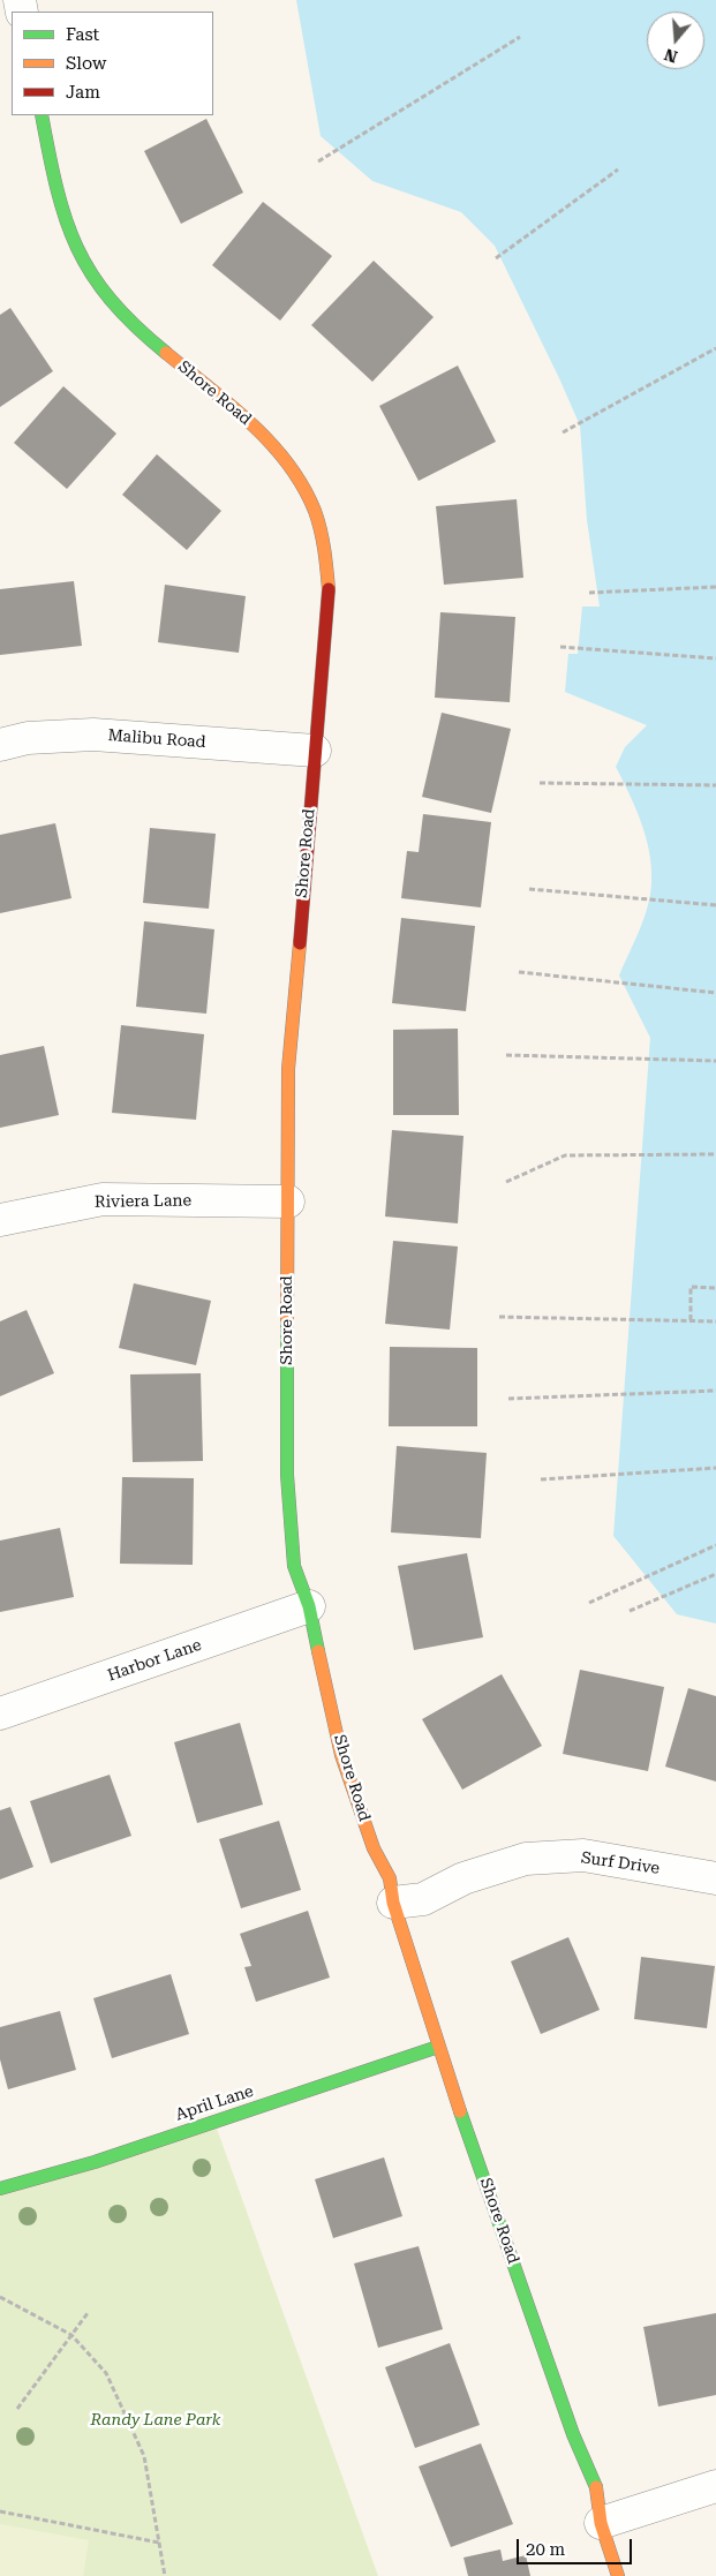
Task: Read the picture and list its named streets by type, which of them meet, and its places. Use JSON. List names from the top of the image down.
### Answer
{
  "streets": {
    "street": [
      "Shore Road",
      "Malibu Road",
      "Riviera Lane",
      "Harbor Lane",
      "Surf Drive",
      "April Lane"
    ]
  },
  "crossings": [
    ["Shore Road", "Malibu Road"],
    ["Shore Road", "Riviera Lane"],
    ["Shore Road", "Harbor Lane"],
    ["Shore Road", "Surf Drive"],
    ["Shore Road", "April Lane"]
  ],
  "parks": ["Randy Lane Park"],
  "legend": ["Fast", "Slow", "Jam"],
  "scale_bar": "20 m",
  "north": "bottom"
}
